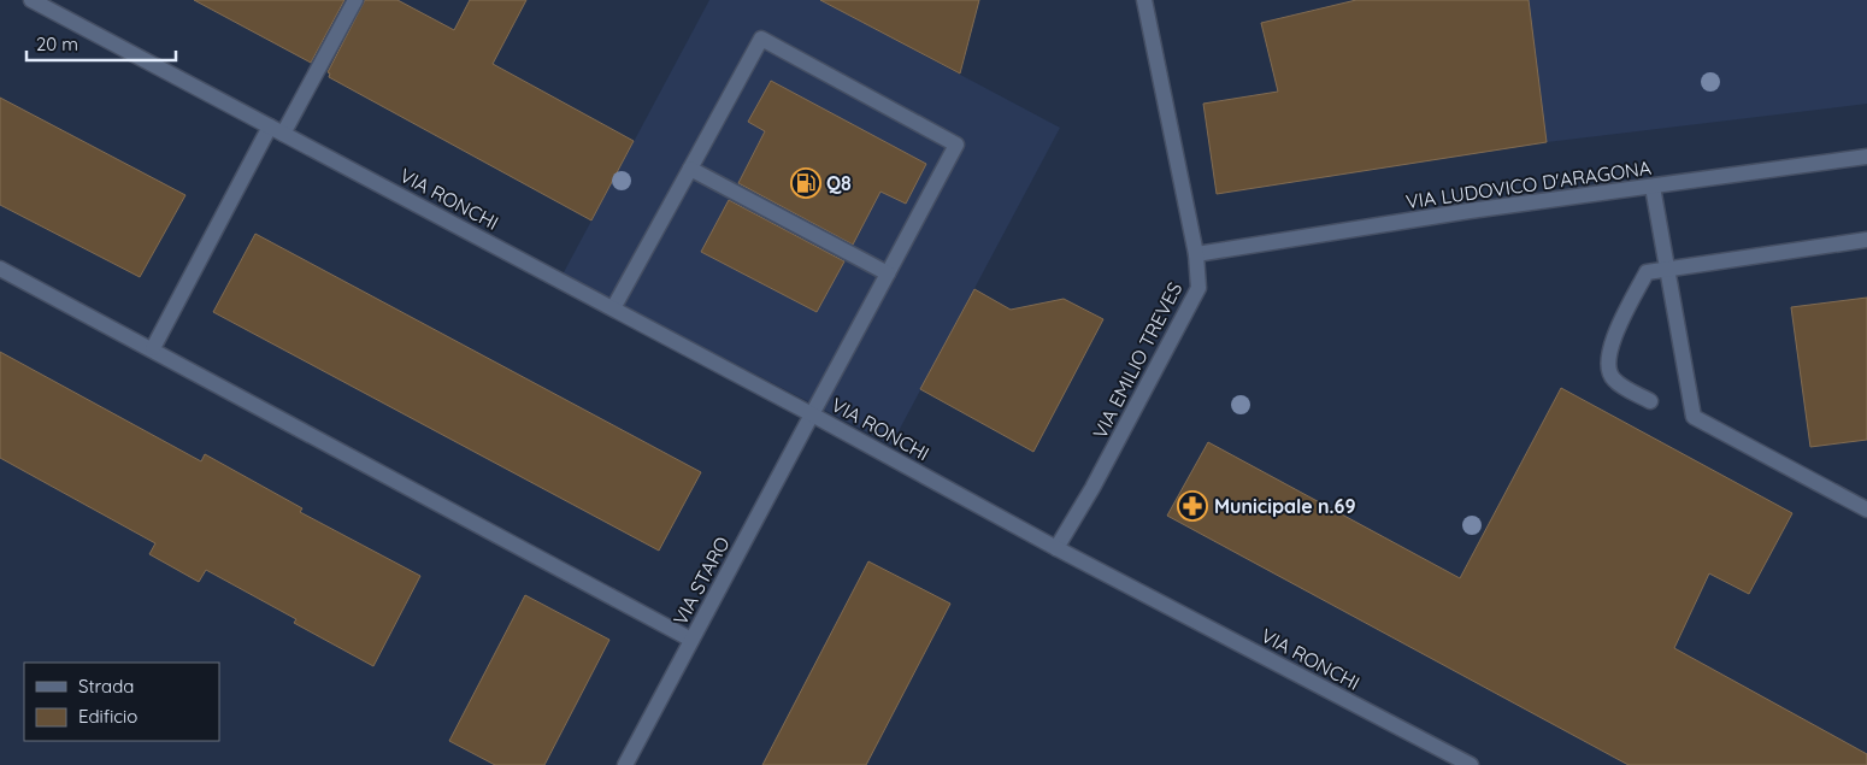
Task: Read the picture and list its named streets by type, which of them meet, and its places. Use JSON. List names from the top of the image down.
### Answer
{
  "streets": {
    "street": [
      "VIA LUDOVICO D'ARAGONA",
      "VIA RONCHI",
      "VIA EMILIO TREVES",
      "VIA STARO"
    ]
  },
  "crossings": [
    ["VIA LUDOVICO D'ARAGONA", "VIA EMILIO TREVES"],
    ["VIA RONCHI", "VIA EMILIO TREVES"],
    ["VIA RONCHI", "VIA STARO"]
  ],
  "places": {
    "fuel station": ["Q8"],
    "pharmacy": ["Municipale n.69"]
  },
  "legend": ["Strada", "Edificio"],
  "scale_bar": "20 m"
}
